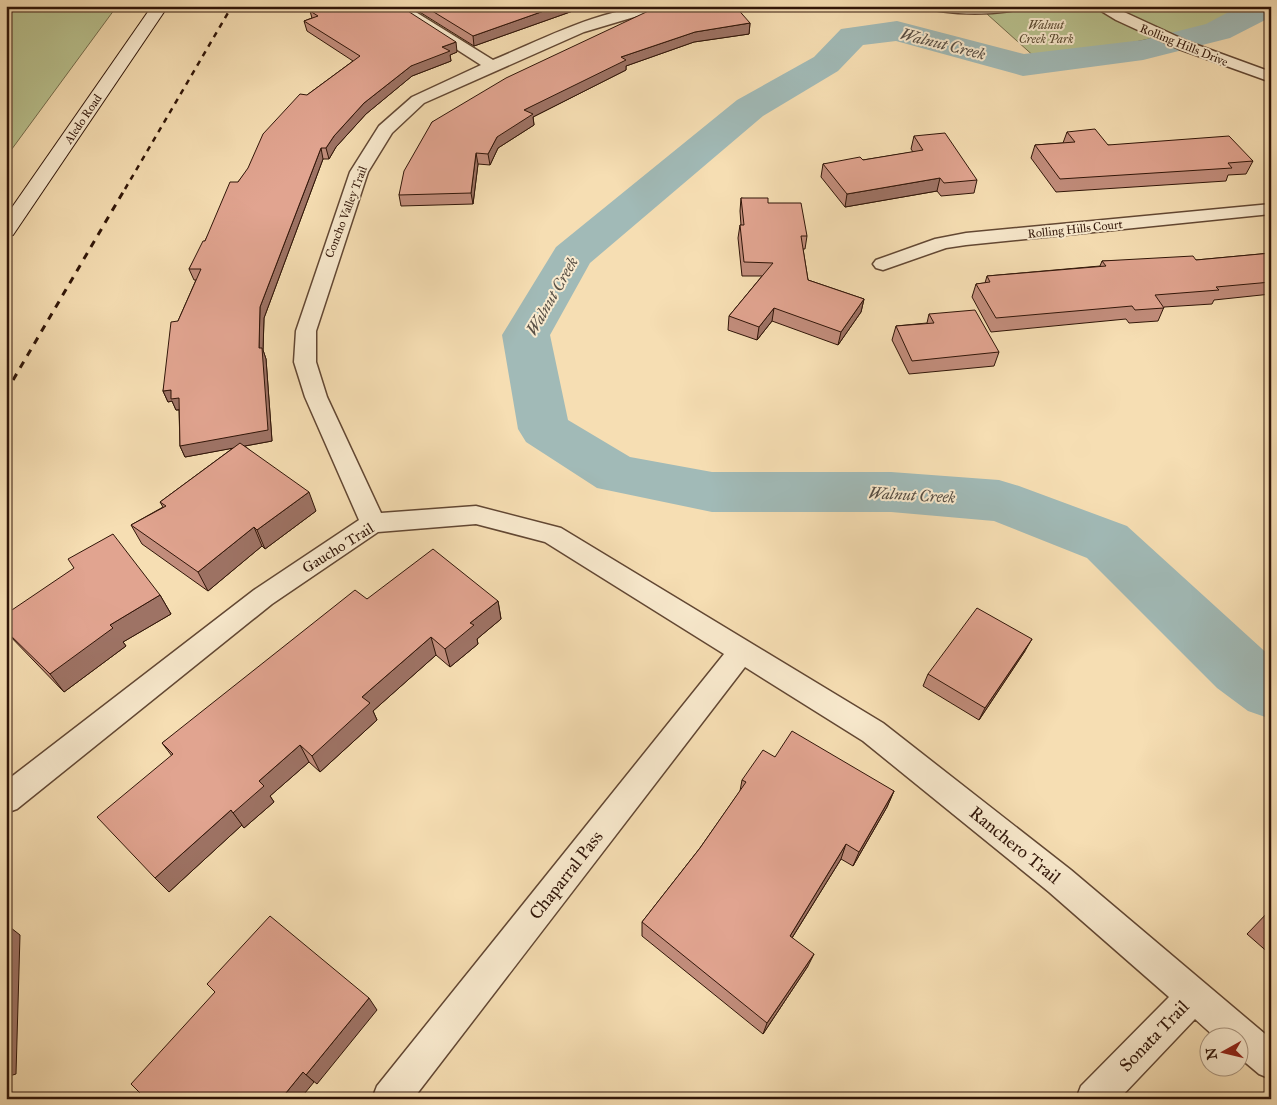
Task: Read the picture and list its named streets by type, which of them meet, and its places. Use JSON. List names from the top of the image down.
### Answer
{
  "streets": {
    "street": [
      "Rolling Hills Drive",
      "Aledo Road",
      "Concho Valley Trail",
      "Rolling Hills Court",
      "Gaucho Trail",
      "Ranchero Trail",
      "Chaparral Pass",
      "Sonata Trail"
    ]
  },
  "crossings": [
    ["Concho Valley Trail", "Gaucho Trail"],
    ["Gaucho Trail", "Ranchero Trail"],
    ["Gaucho Trail", "Chaparral Pass"],
    ["Ranchero Trail", "Chaparral Pass"],
    ["Ranchero Trail", "Sonata Trail"]
  ],
  "water": ["Walnut Creek"],
  "parks": ["Walnut Creek Park"],
  "north": "left"
}
